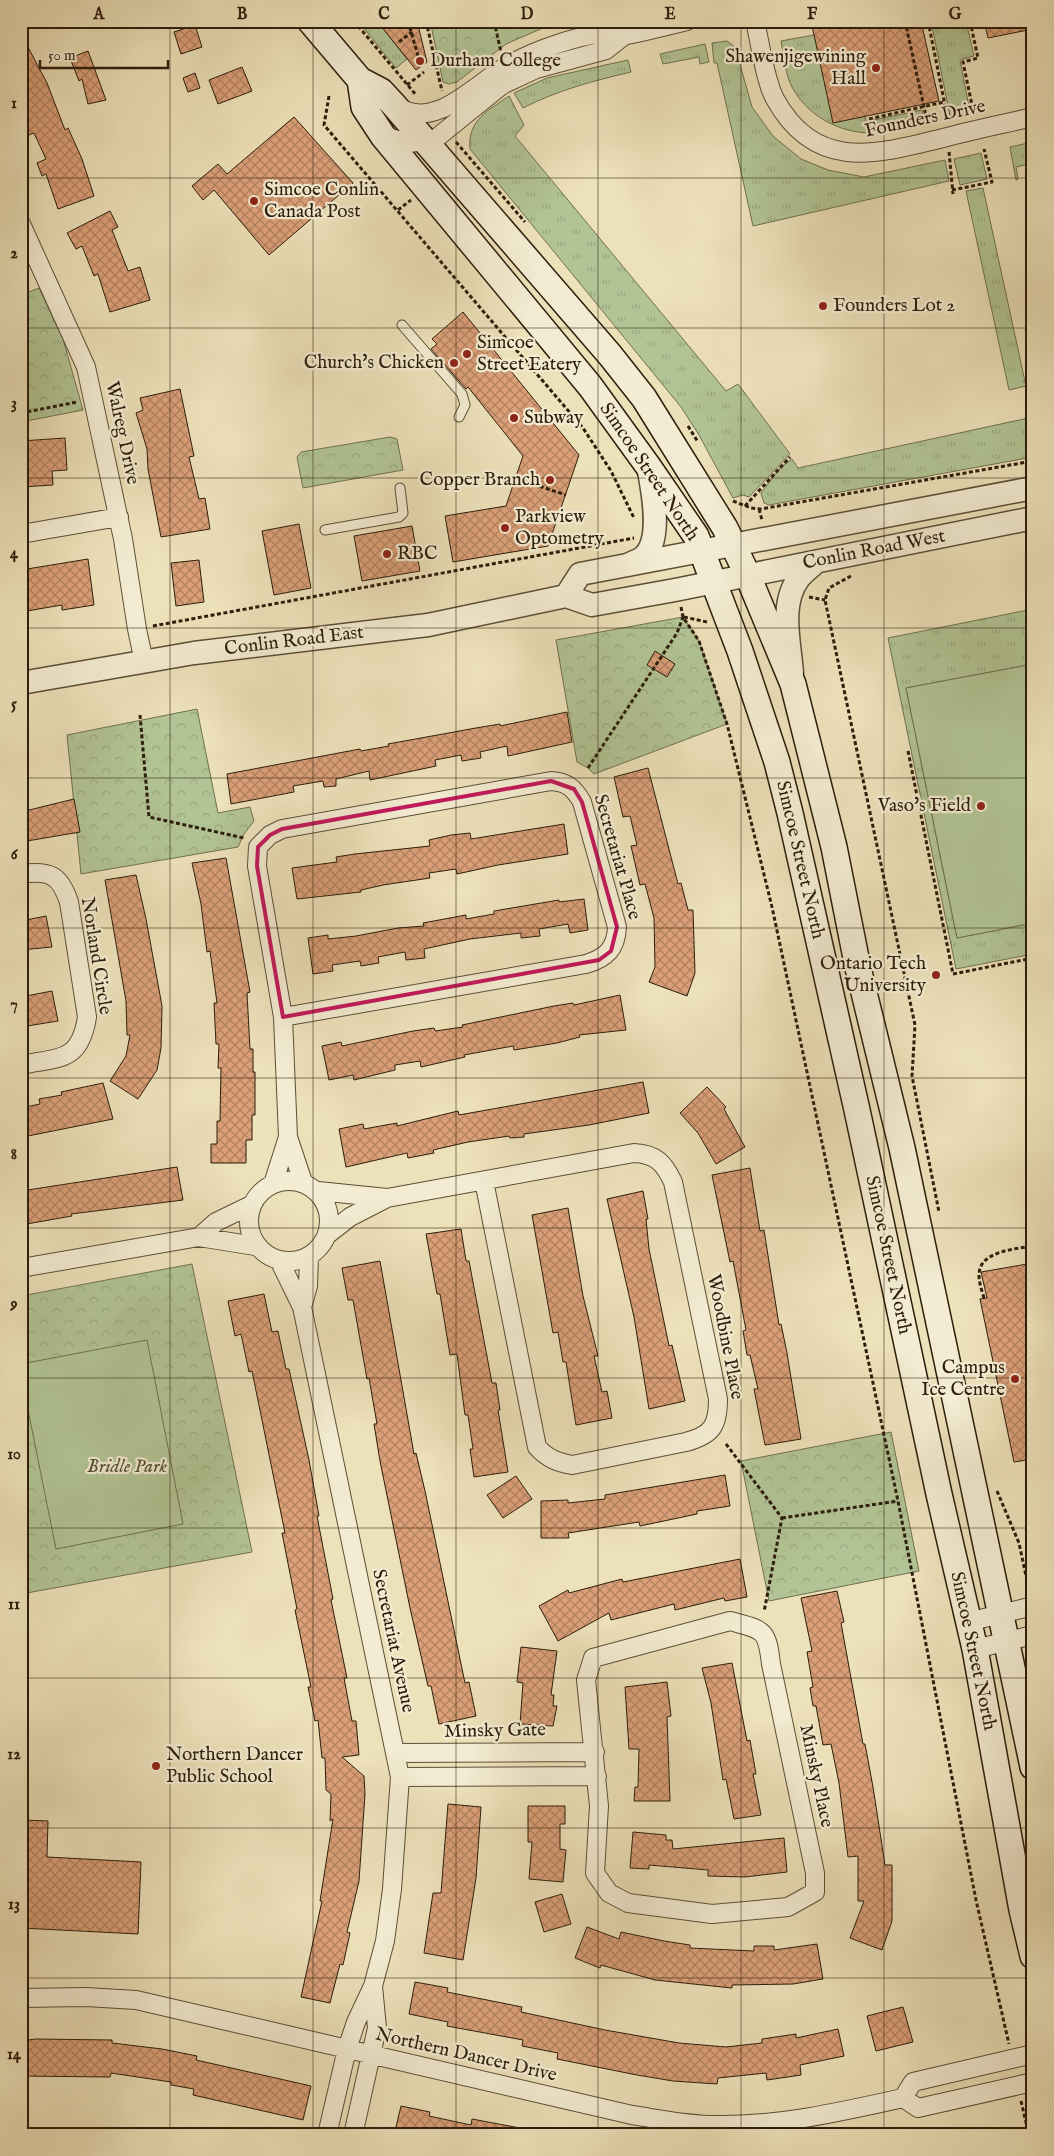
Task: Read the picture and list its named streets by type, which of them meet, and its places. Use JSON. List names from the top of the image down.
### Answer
{
  "streets": {
    "main road": ["Simcoe Street North"],
    "street": [
      "Founders Drive",
      "Walreg Drive",
      "Conlin Road West",
      "Conlin Road East",
      "Secretariat Place",
      "Norland Circle",
      "Woodbine Place",
      "Secretariat Avenue",
      "Minsky Gate",
      "Minsky Place",
      "Northern Dancer Drive"
    ]
  },
  "crossings": [
    ["Walreg Drive", "Conlin Road East"],
    ["Simcoe Street North", "Conlin Road West"],
    ["Secretariat Place", "Woodbine Place"],
    ["Secretariat Place", "Secretariat Avenue"],
    ["Woodbine Place", "Secretariat Avenue"],
    ["Secretariat Avenue", "Minsky Gate"],
    ["Secretariat Avenue", "Northern Dancer Drive"],
    ["Minsky Gate", "Minsky Place"]
  ],
  "parks": ["Bridle Park"],
  "places": [
    "Durham College",
    "Shawenjigewining Hall",
    "Simcoe Conlin Canada Post",
    "Founders Lot 2",
    "Simcoe Street Eatery",
    "Church's Chicken",
    "Subway",
    "Copper Branch",
    "Parkview Optometry",
    "RBC",
    "Vaso's Field",
    "Ontario Tech University",
    "Campus Ice Centre",
    "Northern Dancer Public School"
  ],
  "scale_bar": "50 m",
  "grid": {
    "columns": [
      "A",
      "B",
      "C",
      "D",
      "E",
      "F",
      "G"
    ],
    "rows": [
      "1",
      "2",
      "3",
      "4",
      "5",
      "6",
      "7",
      "8",
      "9",
      "10",
      "11",
      "12",
      "13",
      "14"
    ]
  }
}
